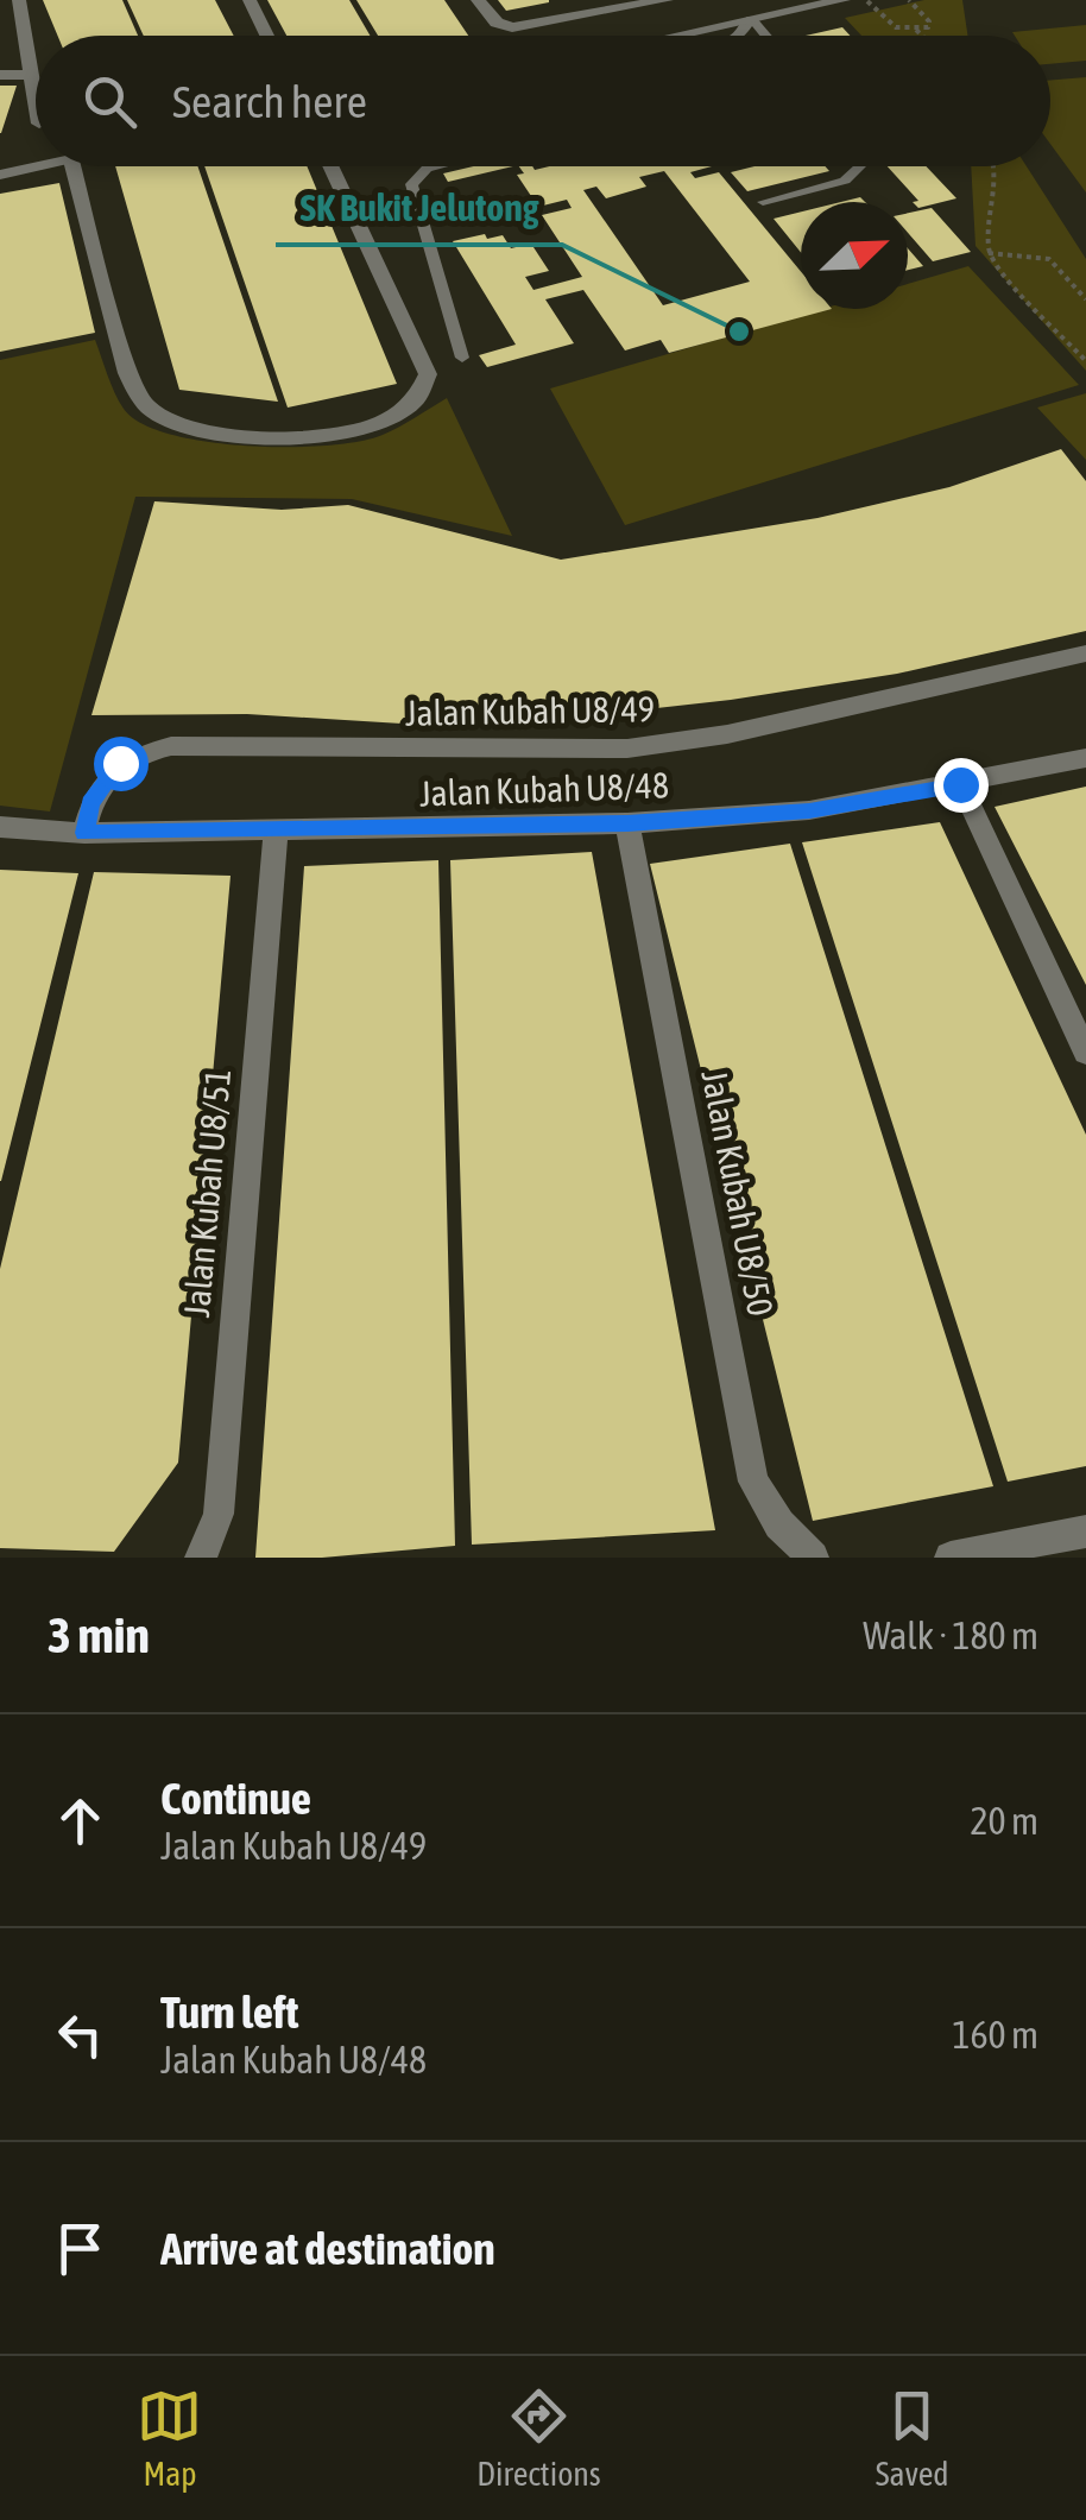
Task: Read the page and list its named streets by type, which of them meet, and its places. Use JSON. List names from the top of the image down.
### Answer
{
  "streets": {
    "street": [
      "Jalan Kubah U8/49",
      "Jalan Kubah U8/48",
      "Jalan Kubah U8/51",
      "Jalan Kubah U8/50"
    ]
  },
  "crossings": [
    ["Jalan Kubah U8/49", "Jalan Kubah U8/48"],
    ["Jalan Kubah U8/48", "Jalan Kubah U8/51"],
    ["Jalan Kubah U8/48", "Jalan Kubah U8/50"]
  ],
  "places": ["SK Bukit Jelutong"],
  "north": "top right",
  "page": {
    "search": "Search here",
    "heading": ["3 min", "Walk · 180 m"],
    "list": [
      ["Continue", "Jalan Kubah U8/49", "20 m"],
      ["Turn left", "Jalan Kubah U8/48", "160 m"],
      "Arrive at destination"
    ],
    "nav": ["Map", "Directions", "Saved"]
  }
}
